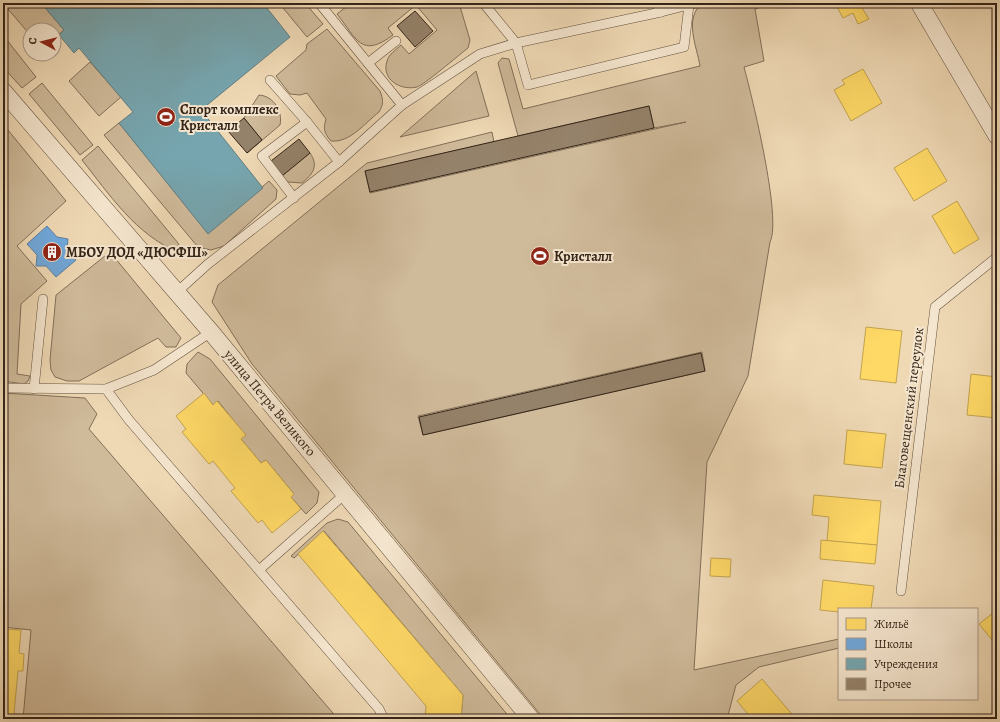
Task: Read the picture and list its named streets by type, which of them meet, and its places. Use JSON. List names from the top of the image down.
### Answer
{
  "streets": {
    "street": ["улица Петра Великого"],
    "lane": ["Благовещенский переулок"]
  },
  "places": {
    "sports": ["Спорт комплекс Кристалл", "Кристалл"],
    "building": ["МБОУ ДОД «ДЮСФШ»"]
  },
  "legend": [
    "Жильё",
    "Школы",
    "Учреждения",
    "Прочее"
  ],
  "north": "left"
}
